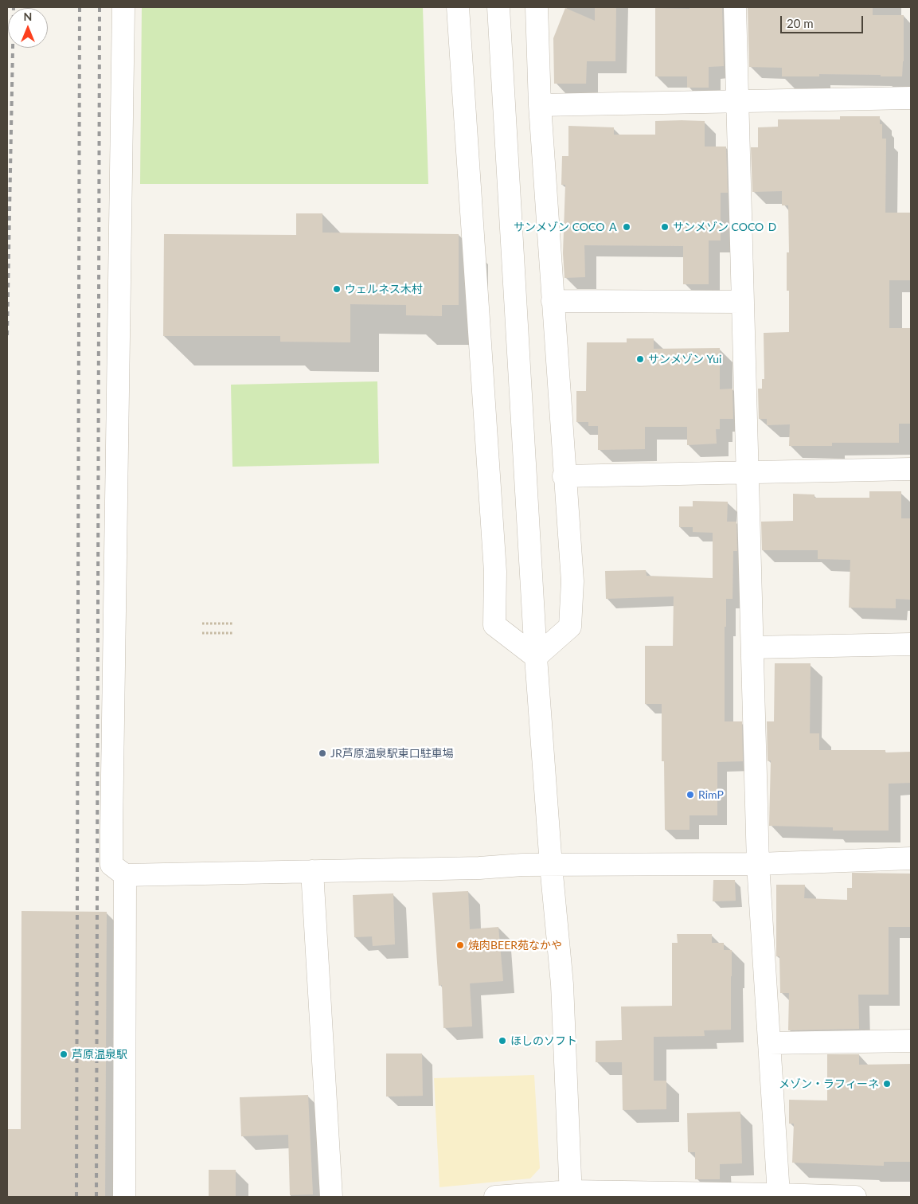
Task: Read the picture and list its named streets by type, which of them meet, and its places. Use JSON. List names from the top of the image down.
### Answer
{
  "places": [
    "サンメゾン COCO Ａ",
    "サンメゾン COCO Ｄ",
    "ウェルネス木村",
    "サンメゾン Yui",
    "JR芦原温泉駅東口駐車場",
    "RimP",
    "焼肉BEER苑なかや",
    "ほしのソフト",
    "芦原温泉駅",
    "メゾン・ラフィーネ"
  ],
  "scale_bar": "20 m",
  "north": "top"
}
